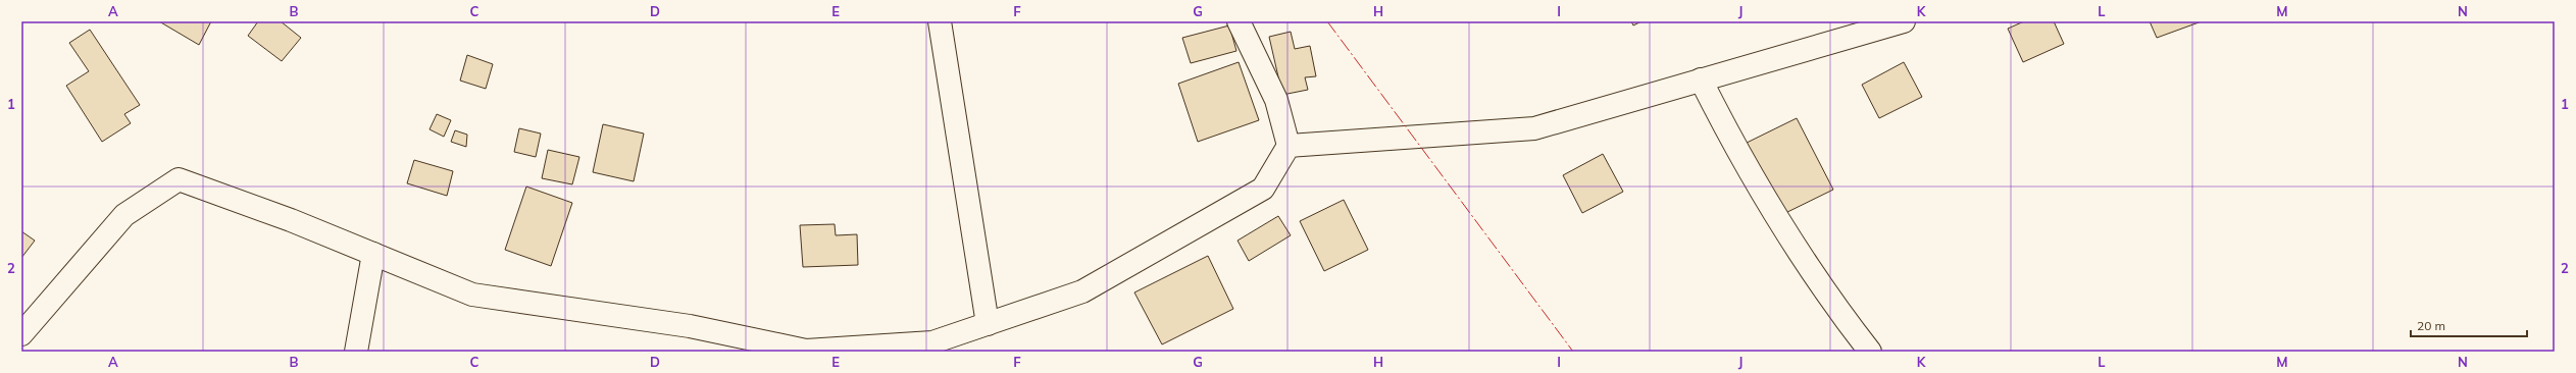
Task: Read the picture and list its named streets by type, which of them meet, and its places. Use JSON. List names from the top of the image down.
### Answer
{
  "scale_bar": "20 m",
  "grid": {
    "columns": [
      "A",
      "B",
      "C",
      "D",
      "E",
      "F",
      "G",
      "H",
      "I",
      "J",
      "K",
      "L",
      "M",
      "N"
    ],
    "rows": ["1", "2"]
  }
}
